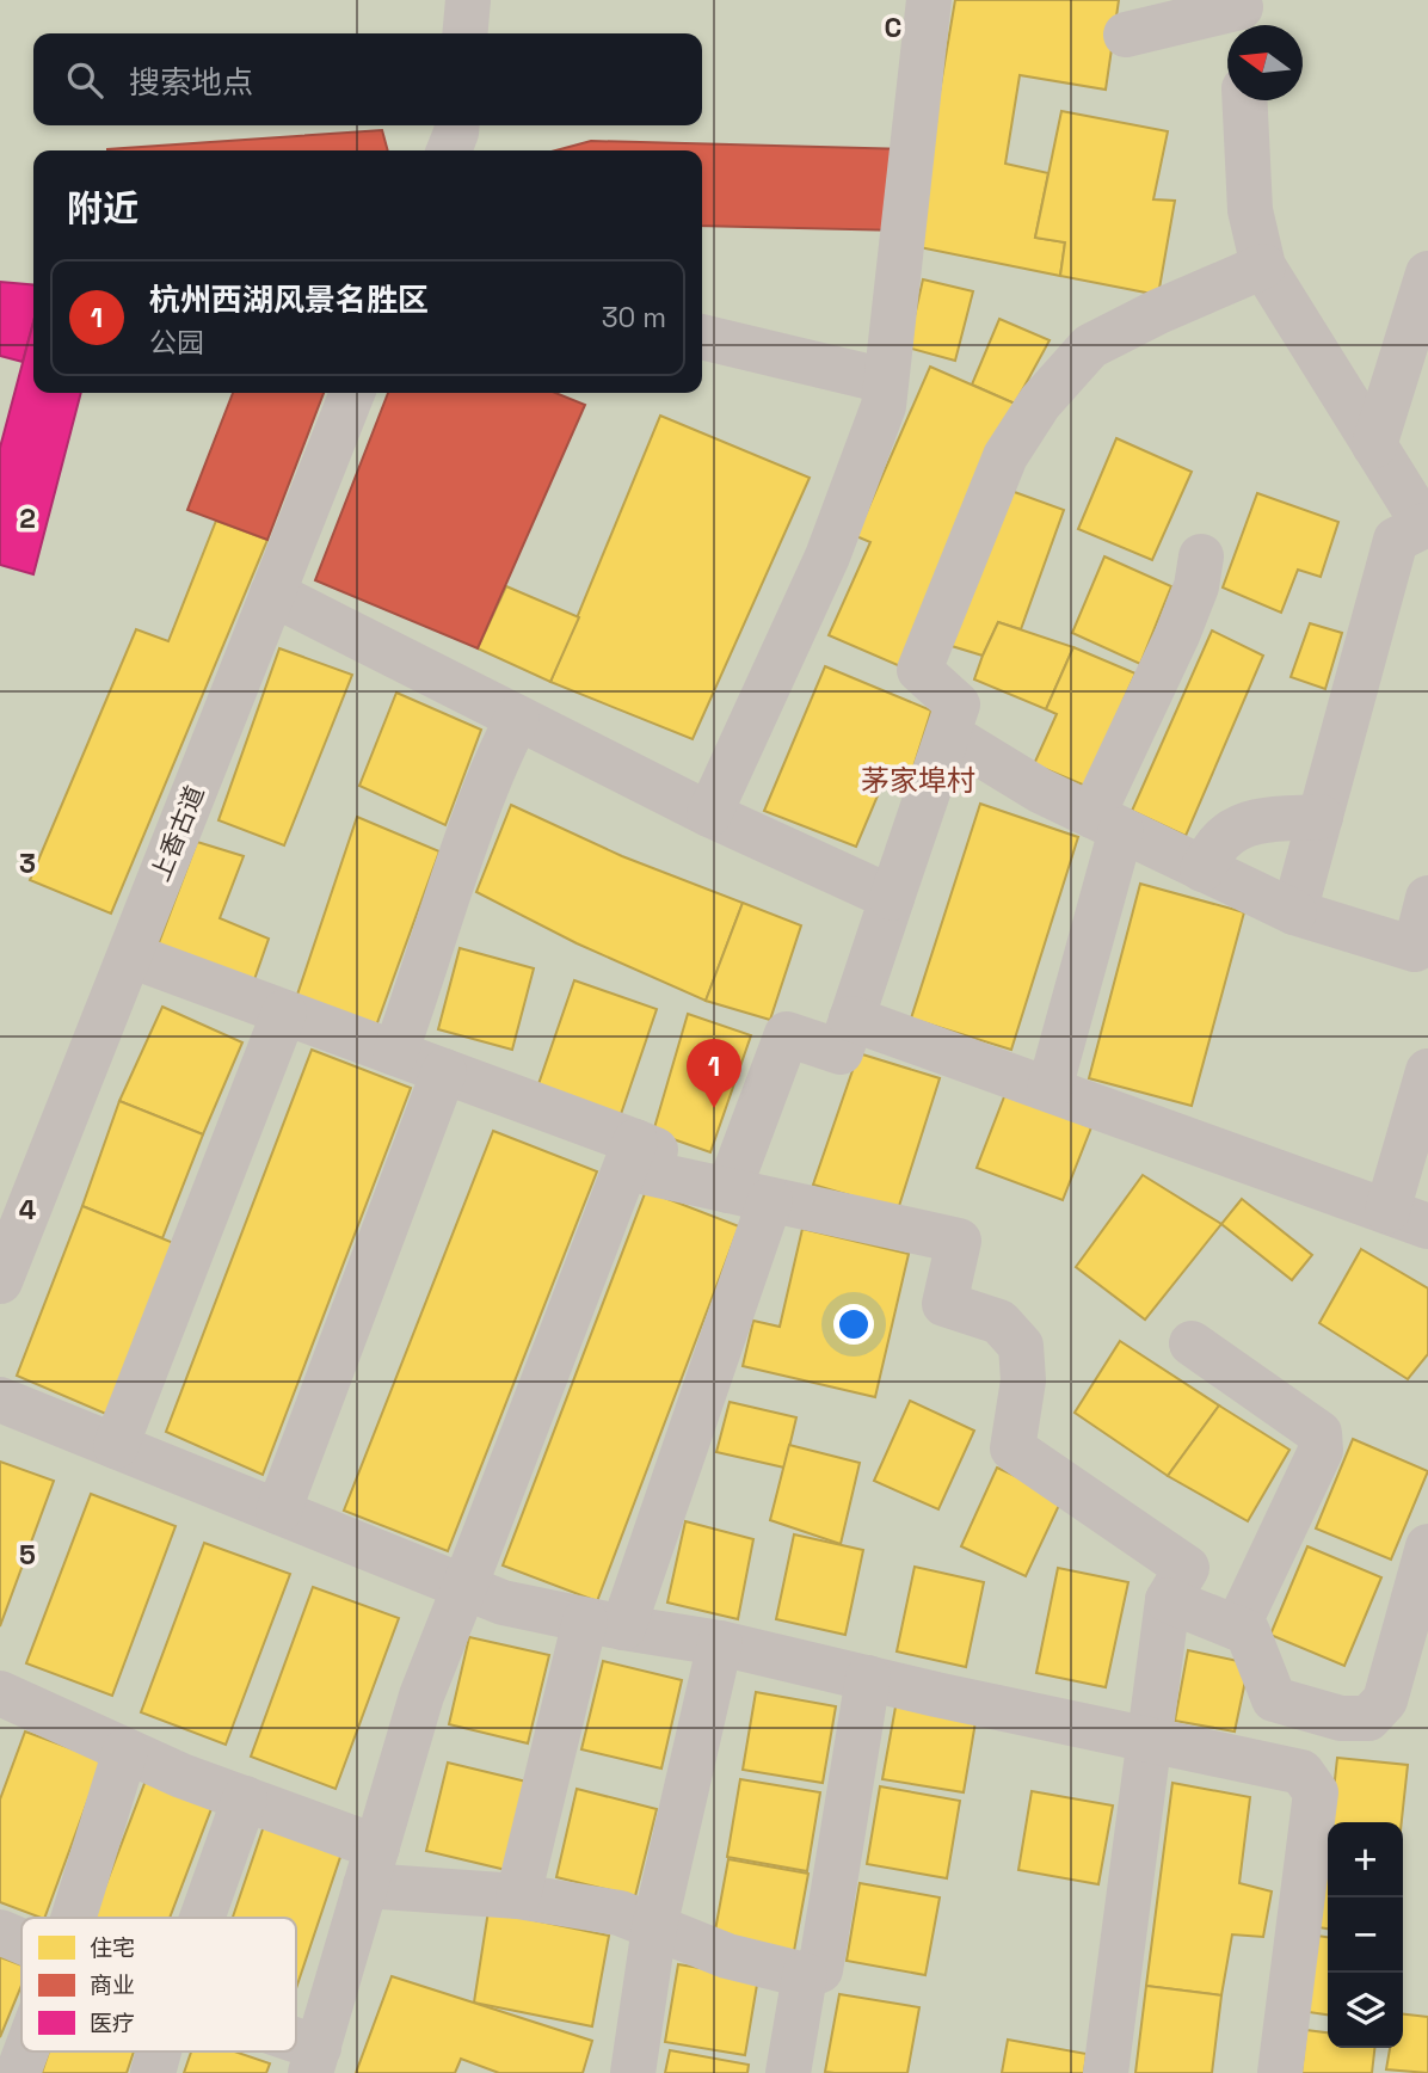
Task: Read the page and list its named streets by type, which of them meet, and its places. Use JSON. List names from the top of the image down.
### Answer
{
  "streets": {
    "street": ["上香古道"]
  },
  "districts": ["茅家埠村"],
  "legend": ["住宅", "商业", "医疗"],
  "north": "left",
  "page": {
    "search": "搜索地点",
    "heading": "附近",
    "list": [
      {
        "mark": "1",
        "name": "杭州西湖风景名胜区",
        "note": "公园",
        "value": "30 m"
      }
    ],
    "pins": "1",
    "map_buttons": ["+", "−"]
  },
  "grid": {
    "columns": ["C"],
    "rows": [
      "2",
      "3",
      "4",
      "5"
    ]
  }
}
